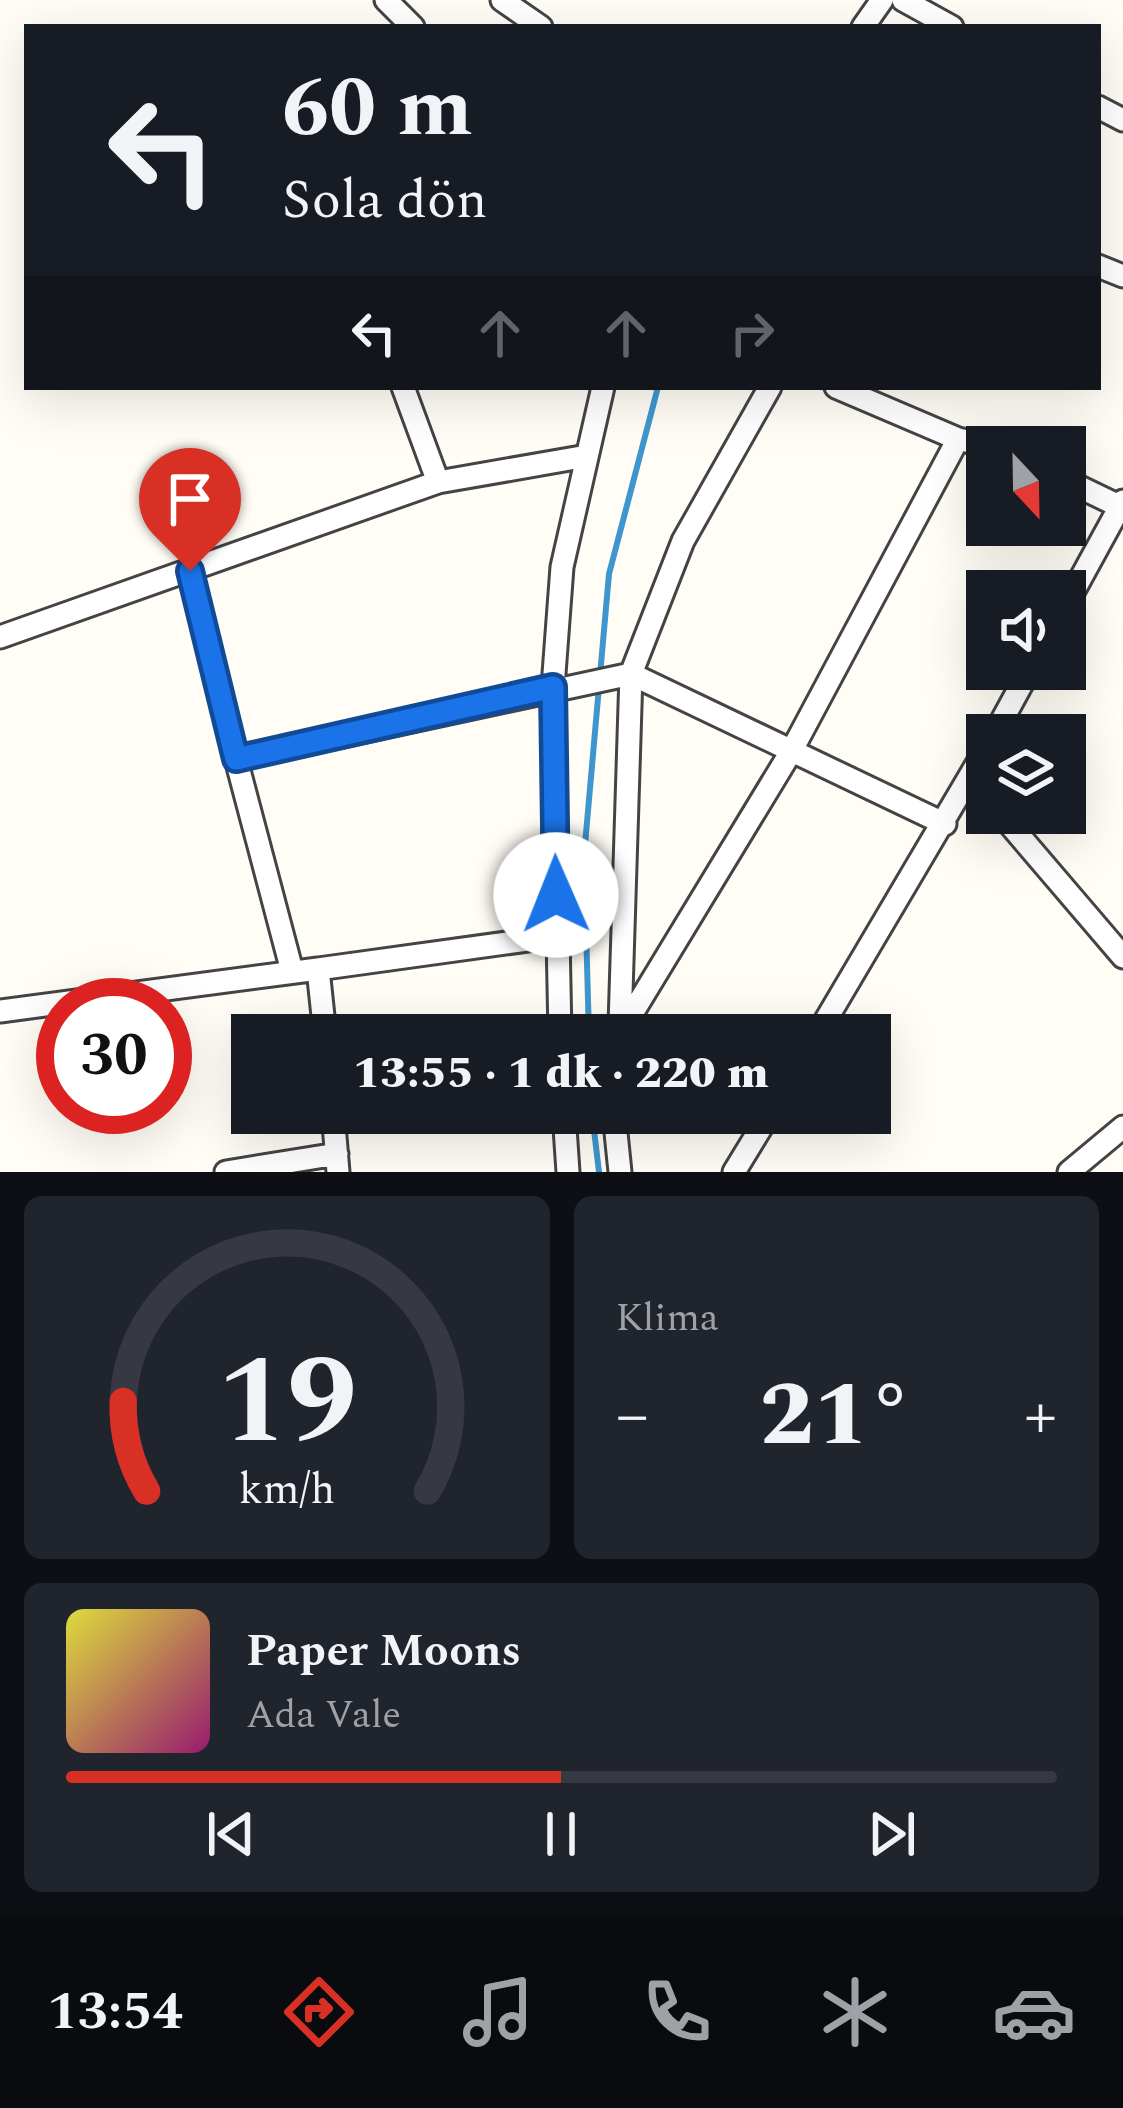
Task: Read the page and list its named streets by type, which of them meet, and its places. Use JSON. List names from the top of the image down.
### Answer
{
  "north": "bottom",
  "page": {
    "turn": ["60 m", "Sola dön"],
    "limit": "30",
    "trip": "13:55 · 1 dk · 220 m",
    "tile": "Klima",
    "heat": ["−", "21°", "+"],
    "song": ["Paper Moons", "Ada Vale"],
    "tabs": "13:54",
    "gauge": ["19", "km/h"]
  }
}
